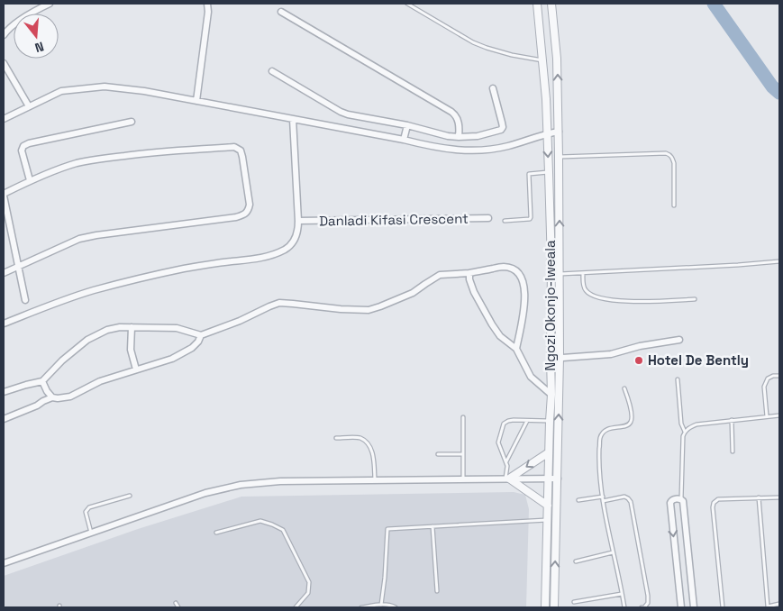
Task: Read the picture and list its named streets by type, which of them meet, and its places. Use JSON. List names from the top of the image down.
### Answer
{
  "streets": {
    "street": ["Danladi Kifasi Crescent", "Ngozi Okonjo-Iweala"]
  },
  "places": ["Hotel De Bently"],
  "north": "bottom"
}
